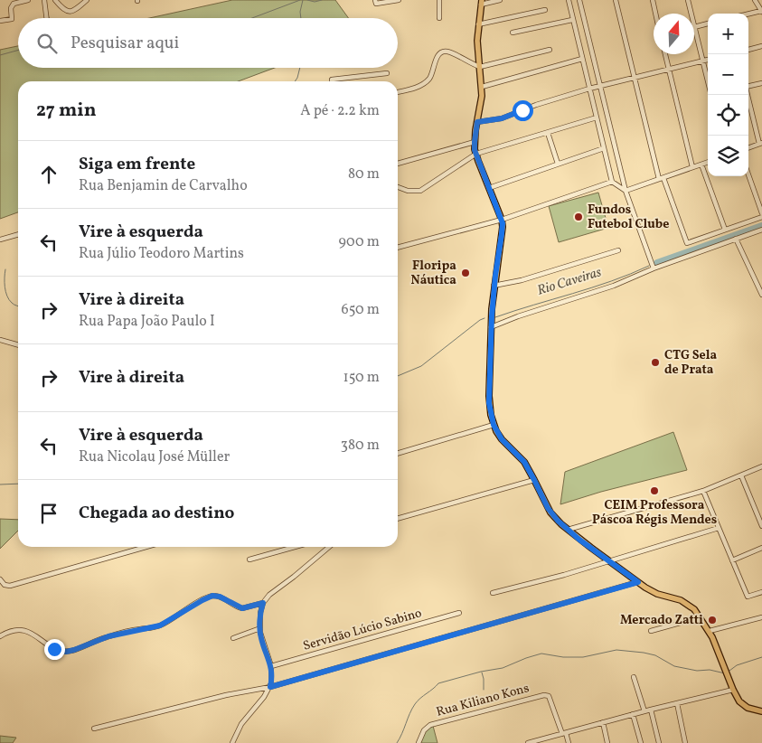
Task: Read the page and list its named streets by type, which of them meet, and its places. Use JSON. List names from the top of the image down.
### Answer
{
  "streets": {
    "street": ["Servidão Lúcio Sabino", "Rua Kiliano Kons"]
  },
  "water": ["Rio Caveiras"],
  "places": [
    "Fundos Futebol Clube",
    "Floripa Náutica",
    "CTG Sela de Prata",
    "CEIM Professora Páscoa Régis Mendes",
    "Mercado Zatti"
  ],
  "north": "top",
  "page": {
    "map_buttons": ["+", "−"],
    "search": "Pesquisar aqui",
    "heading": ["27 min", "A pé · 2.2 km"],
    "list": [
      ["Siga em frente", "Rua Benjamin de Carvalho", "80 m"],
      ["Vire à esquerda", "Rua Júlio Teodoro Martins", "900 m"],
      ["Vire à direita", "Rua Papa João Paulo I", "650 m"],
      ["Vire à direita", "150 m"],
      ["Vire à esquerda", "Rua Nicolau José Müller", "380 m"],
      "Chegada ao destino"
    ]
  }
}
